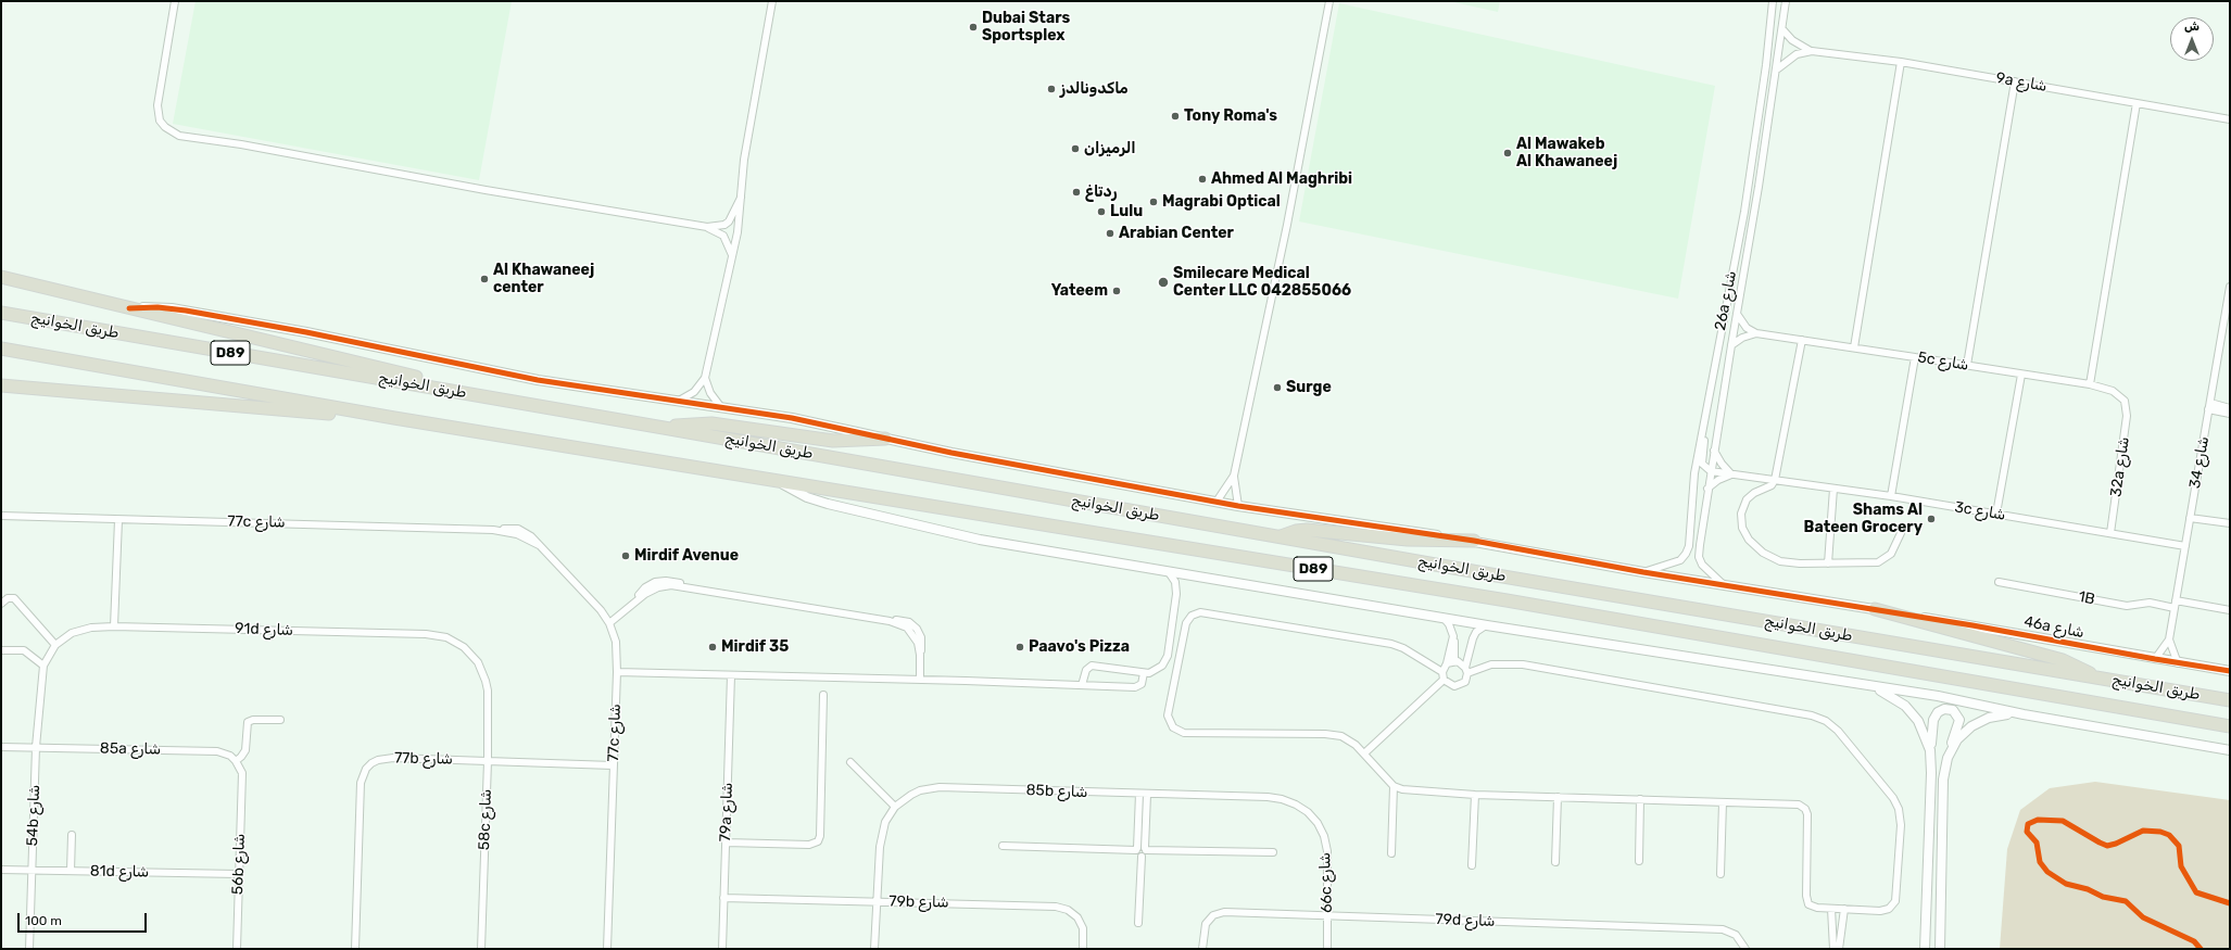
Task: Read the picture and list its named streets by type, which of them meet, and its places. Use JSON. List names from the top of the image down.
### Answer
{
  "streets": {
    "highway": ["طريق الخوانيج", "D89"],
    "street": [
      "9a شارع",
      "26a شارع",
      "5c شارع",
      "شارع 34",
      "32a شارع",
      "3c شارع",
      "77c شارع",
      "1B",
      "46a شارع",
      "91d شارع",
      "85a شارع",
      "77b شارع",
      "85b شارع",
      "79a شارع",
      "54b شارع",
      "58c شارع",
      "56b شارع",
      "81d شارع",
      "66c شارع",
      "79b شارع",
      "79d شارع"
    ]
  },
  "crossings": [
    ["9a شارع", "26a شارع"],
    ["26a شارع", "3c شارع"],
    ["26a شارع", "46a شارع"],
    ["5c شارع", "32a شارع"],
    ["شارع 34", "3c شارع"],
    ["شارع 34", "1B"],
    ["شارع 34", "46a شارع"],
    ["32a شارع", "3c شارع"],
    ["77c شارع", "77b شارع"],
    ["91d شارع", "54b شارع"],
    ["91d شارع", "58c شارع"],
    ["85a شارع", "54b شارع"],
    ["85a شارع", "56b شارع"],
    ["77b شارع", "58c شارع"],
    ["85b شارع", "66c شارع"],
    ["85b شارع", "79b شارع"],
    ["79a شارع", "79b شارع"],
    ["54b شارع", "81d شارع"],
    ["56b شارع", "81d شارع"],
    ["66c شارع", "79d شارع"]
  ],
  "places": [
    "Dubai Stars Sportsplex",
    "ماكدونالدز",
    "Tony Roma's",
    "الرميزان",
    "Al Mawakeb Al Khawaneej",
    "Ahmed Al Maghribi",
    "ردتاغ",
    "Magrabi Optical",
    "Lulu",
    "Arabian Center",
    "Al Khawaneej center",
    "Smilecare Medical Center LLC 042855066",
    "Yateem",
    "Surge",
    "Shams Al Bateen Grocery",
    "Mirdif Avenue",
    "Mirdif 35",
    "Paavo's Pizza"
  ],
  "scale_bar": "100 m",
  "north": "top"
}
